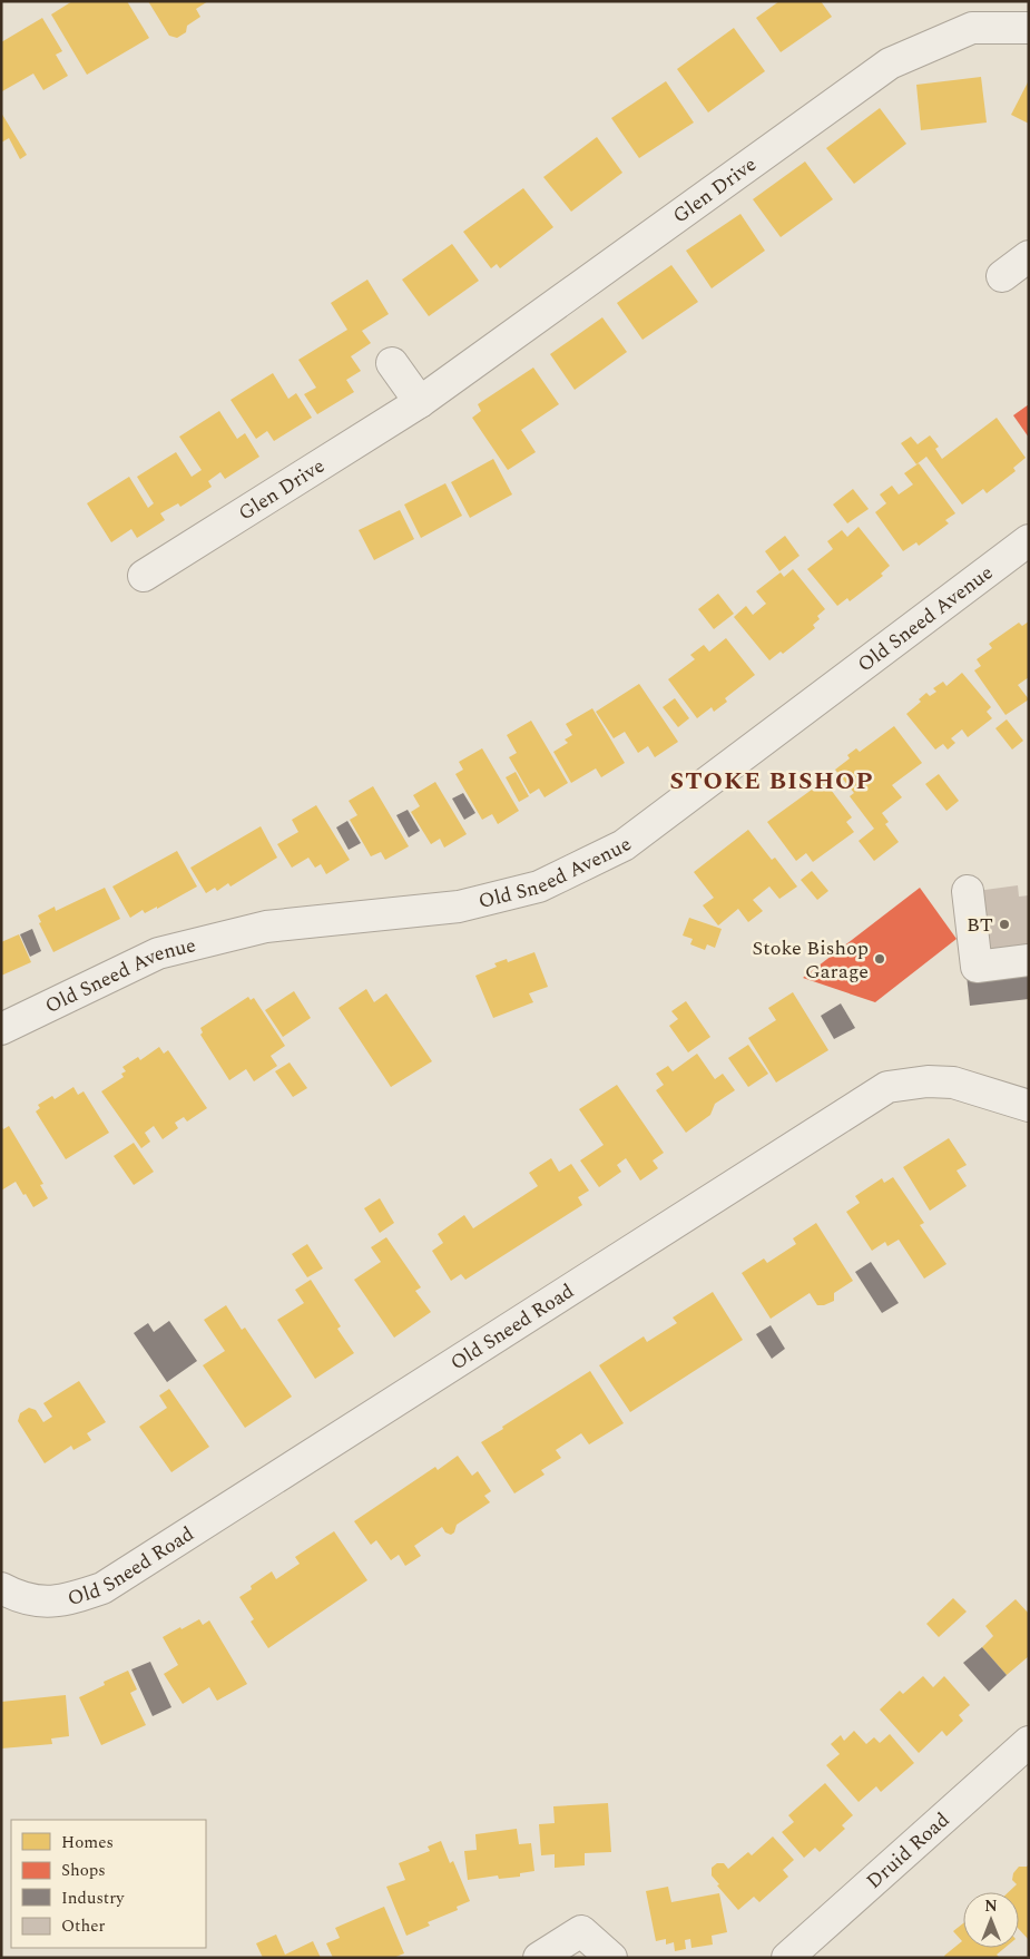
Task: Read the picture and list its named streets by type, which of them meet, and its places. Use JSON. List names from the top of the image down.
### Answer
{
  "streets": {
    "street": [
      "Glen Drive",
      "Old Sneed Avenue",
      "Old Sneed Road",
      "Druid Road"
    ]
  },
  "districts": ["STOKE BISHOP"],
  "places": ["BT", "Stoke Bishop Garage"],
  "legend": [
    "Homes",
    "Shops",
    "Industry",
    "Other"
  ],
  "north": "top"
}
